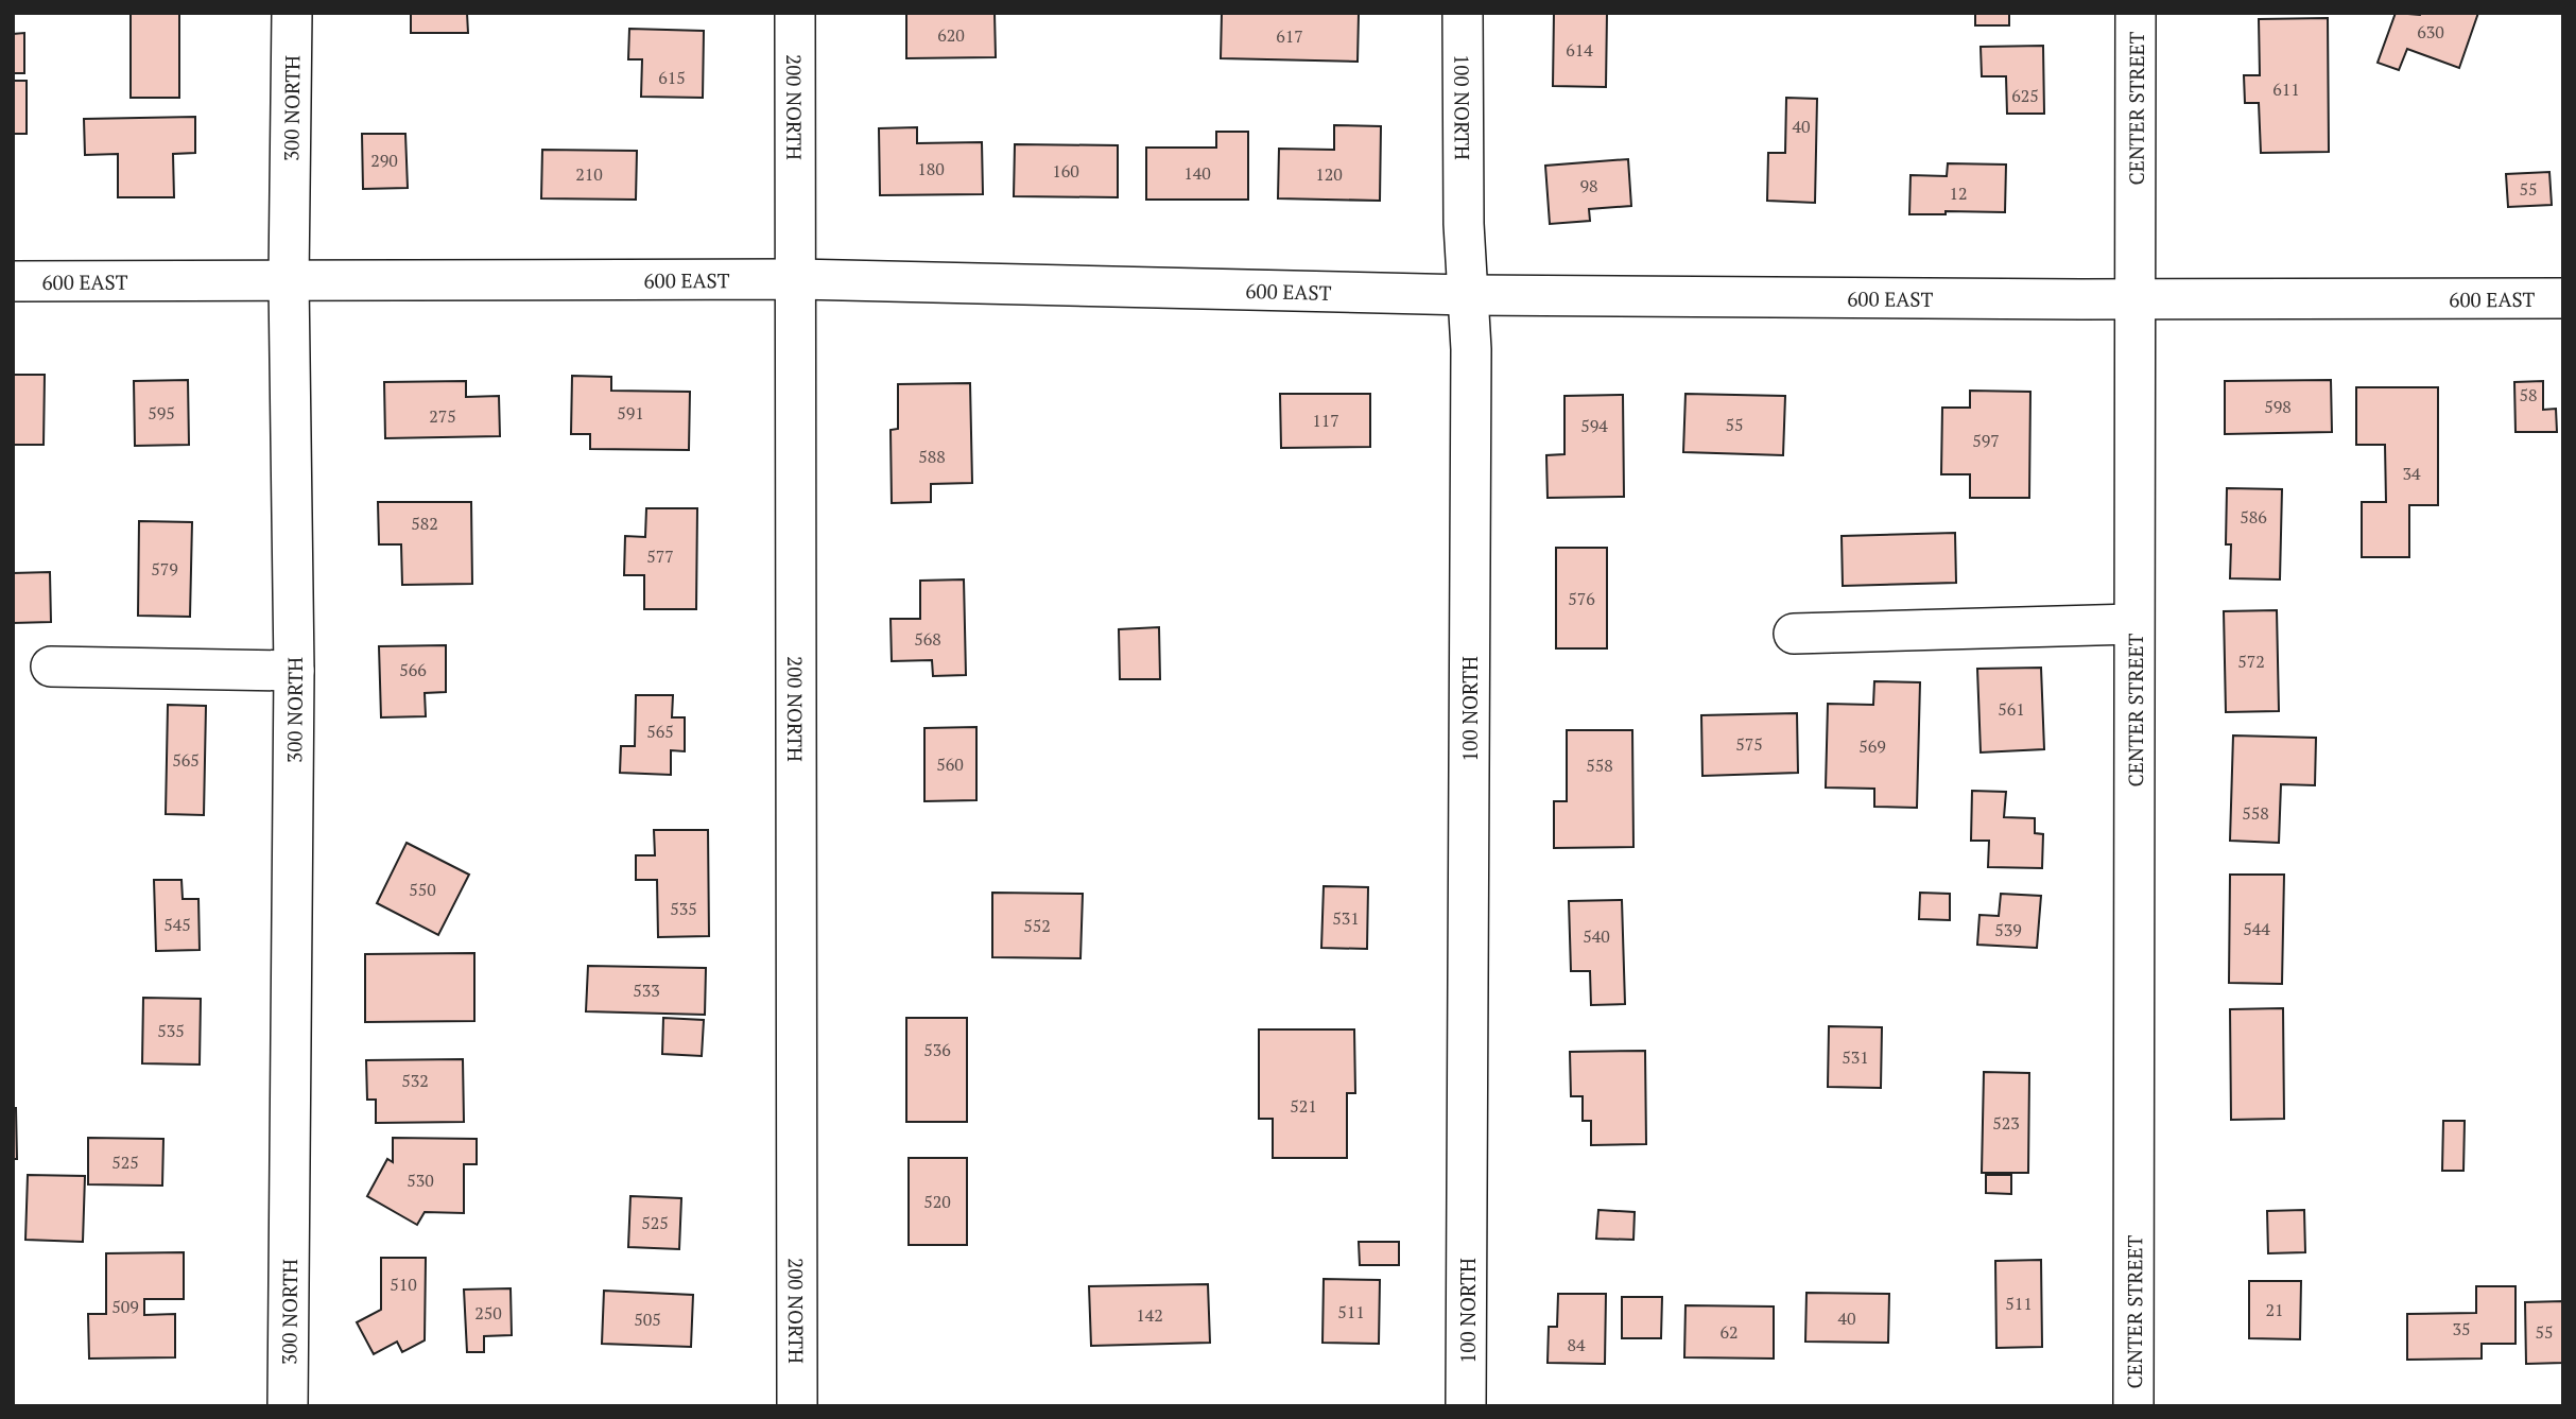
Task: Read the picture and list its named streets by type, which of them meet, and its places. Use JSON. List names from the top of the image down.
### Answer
{
  "streets": {
    "street": [
      "300 NORTH",
      "200 NORTH",
      "100 NORTH",
      "CENTER STREET",
      "600 EAST"
    ]
  },
  "crossings": [
    ["300 NORTH", "600 EAST"],
    ["200 NORTH", "600 EAST"],
    ["100 NORTH", "600 EAST"],
    ["CENTER STREET", "600 EAST"]
  ],
  "house_numbers": [
    "630",
    "620",
    "617",
    "614",
    "615",
    "611",
    "625",
    "40",
    "290",
    "180",
    "160",
    "140",
    "210",
    "120",
    "98",
    "55",
    "12",
    "58",
    "598",
    "595",
    "591",
    "275",
    "117",
    "55",
    "594",
    "597",
    "588",
    "34",
    "586",
    "582",
    "577",
    "579",
    "576",
    "568",
    "572",
    "566",
    "561",
    "565",
    "575",
    "569",
    "565",
    "560",
    "558",
    "558",
    "550",
    "535",
    "531",
    "545",
    "552",
    "544",
    "539",
    "540",
    "533",
    "535",
    "536",
    "531",
    "532",
    "521",
    "523",
    "525",
    "530",
    "520",
    "525",
    "510",
    "511",
    "509",
    "21",
    "511",
    "250",
    "142",
    "40",
    "505",
    "35",
    "62",
    "55",
    "84"
  ]
}
